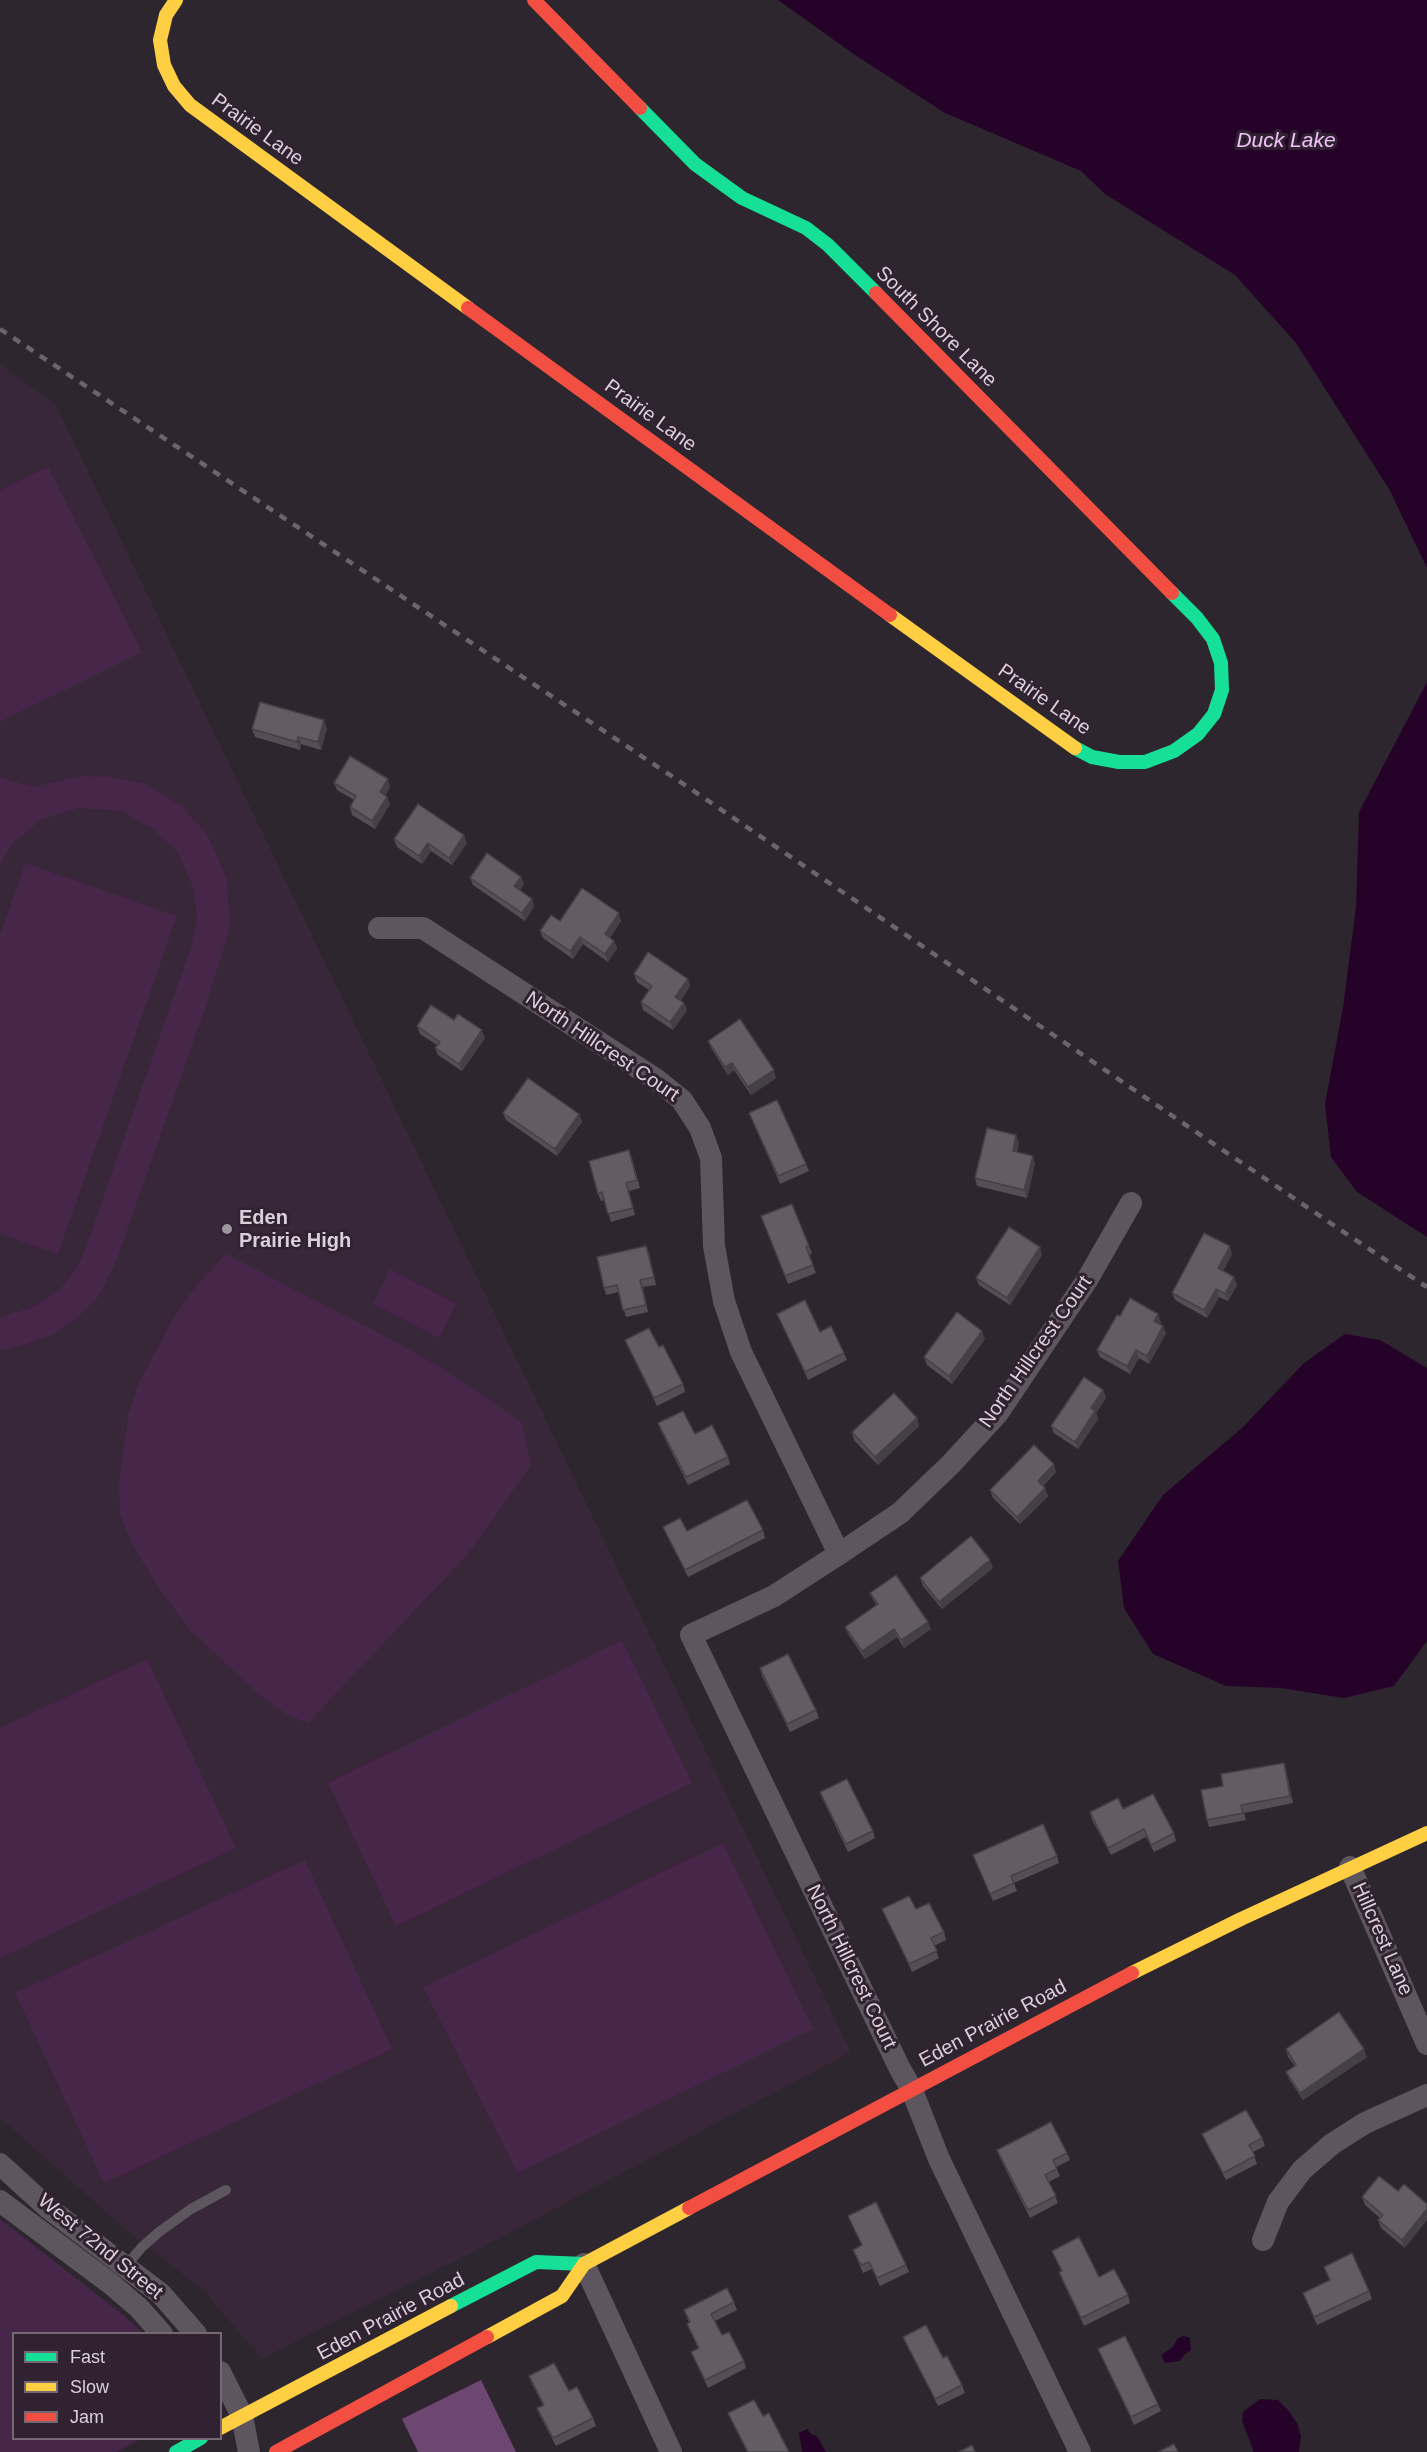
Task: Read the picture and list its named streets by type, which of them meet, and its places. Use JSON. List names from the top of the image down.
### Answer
{
  "streets": {
    "street": [
      "Prairie Lane",
      "South Shore Lane",
      "North Hillcrest Court",
      "Hillcrest Lane",
      "Eden Prairie Road",
      "West 72nd Street"
    ]
  },
  "crossings": [
    ["Prairie Lane", "South Shore Lane"],
    ["North Hillcrest Court", "Eden Prairie Road"],
    ["Hillcrest Lane", "Eden Prairie Road"]
  ],
  "water": ["Duck Lake"],
  "places": ["Eden Prairie High"],
  "legend": ["Fast", "Slow", "Jam"]
}
